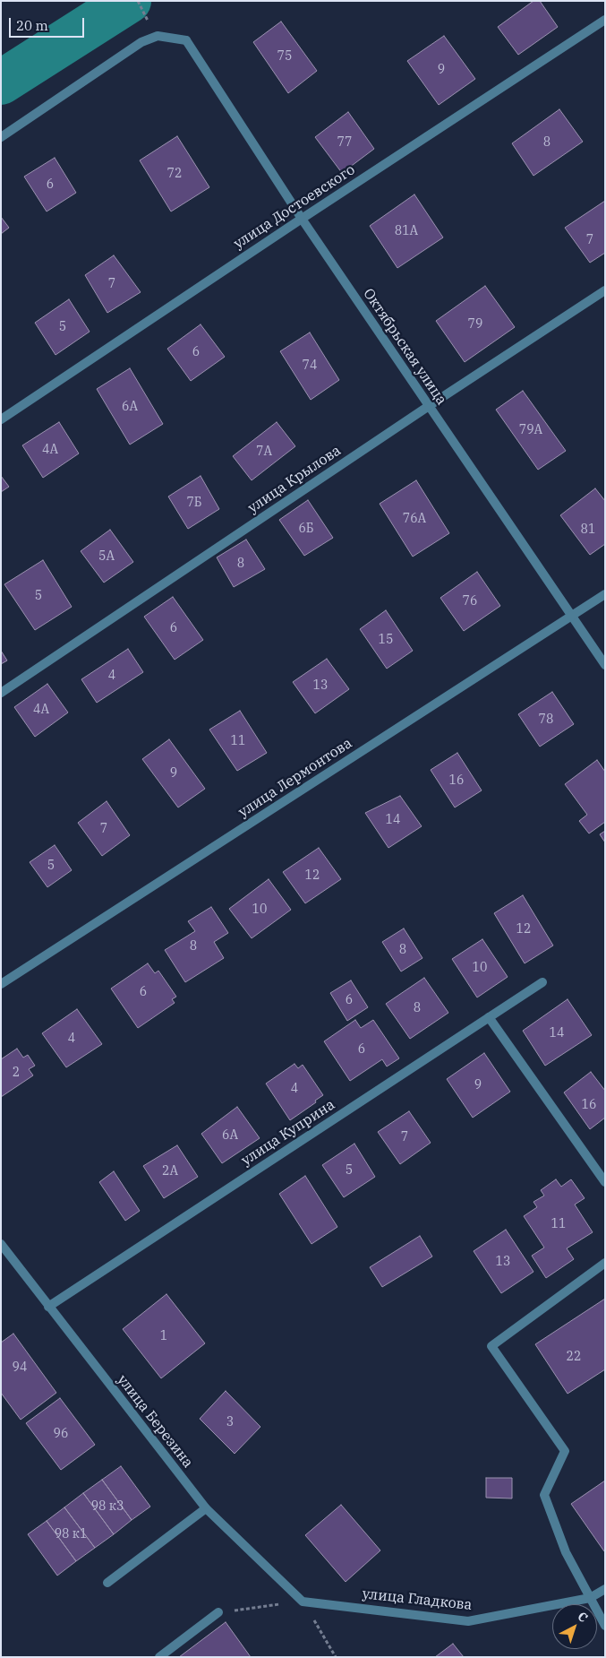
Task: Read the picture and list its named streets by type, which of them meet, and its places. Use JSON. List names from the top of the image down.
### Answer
{
  "streets": {
    "street": [
      "улица Достоевского",
      "Октябрьская улица",
      "улица Крылова",
      "улица Лермонтова",
      "улица Куприна",
      "улица Березина",
      "улица Гладкова"
    ]
  },
  "crossings": [
    ["улица Достоевского", "Октябрьская улица"],
    ["Октябрьская улица", "улица Крылова"],
    ["Октябрьская улица", "улица Лермонтова"],
    ["улица Куприна", "улица Березина"],
    ["улица Березина", "улица Гладкова"]
  ],
  "house_numbers": [
    "75",
    "9",
    "77",
    "8",
    "72",
    "6",
    "81А",
    "7",
    "7",
    "79",
    "5",
    "6",
    "74",
    "6А",
    "79А",
    "4А",
    "7А",
    "7Б",
    "76А",
    "6Б",
    "81",
    "5А",
    "8",
    "5",
    "76",
    "6",
    "15",
    "4",
    "13",
    "4А",
    "78",
    "11",
    "9",
    "16",
    "14",
    "7",
    "5",
    "12",
    "10",
    "12",
    "8",
    "8",
    "10",
    "6",
    "6",
    "8",
    "14",
    "4",
    "6",
    "2",
    "9",
    "4",
    "16",
    "6А",
    "7",
    "5",
    "2А",
    "11",
    "13",
    "1",
    "22",
    "94",
    "3",
    "96",
    "98 к3",
    "98 к1"
  ],
  "scale_bar": "20 m",
  "north": "top right"
}
